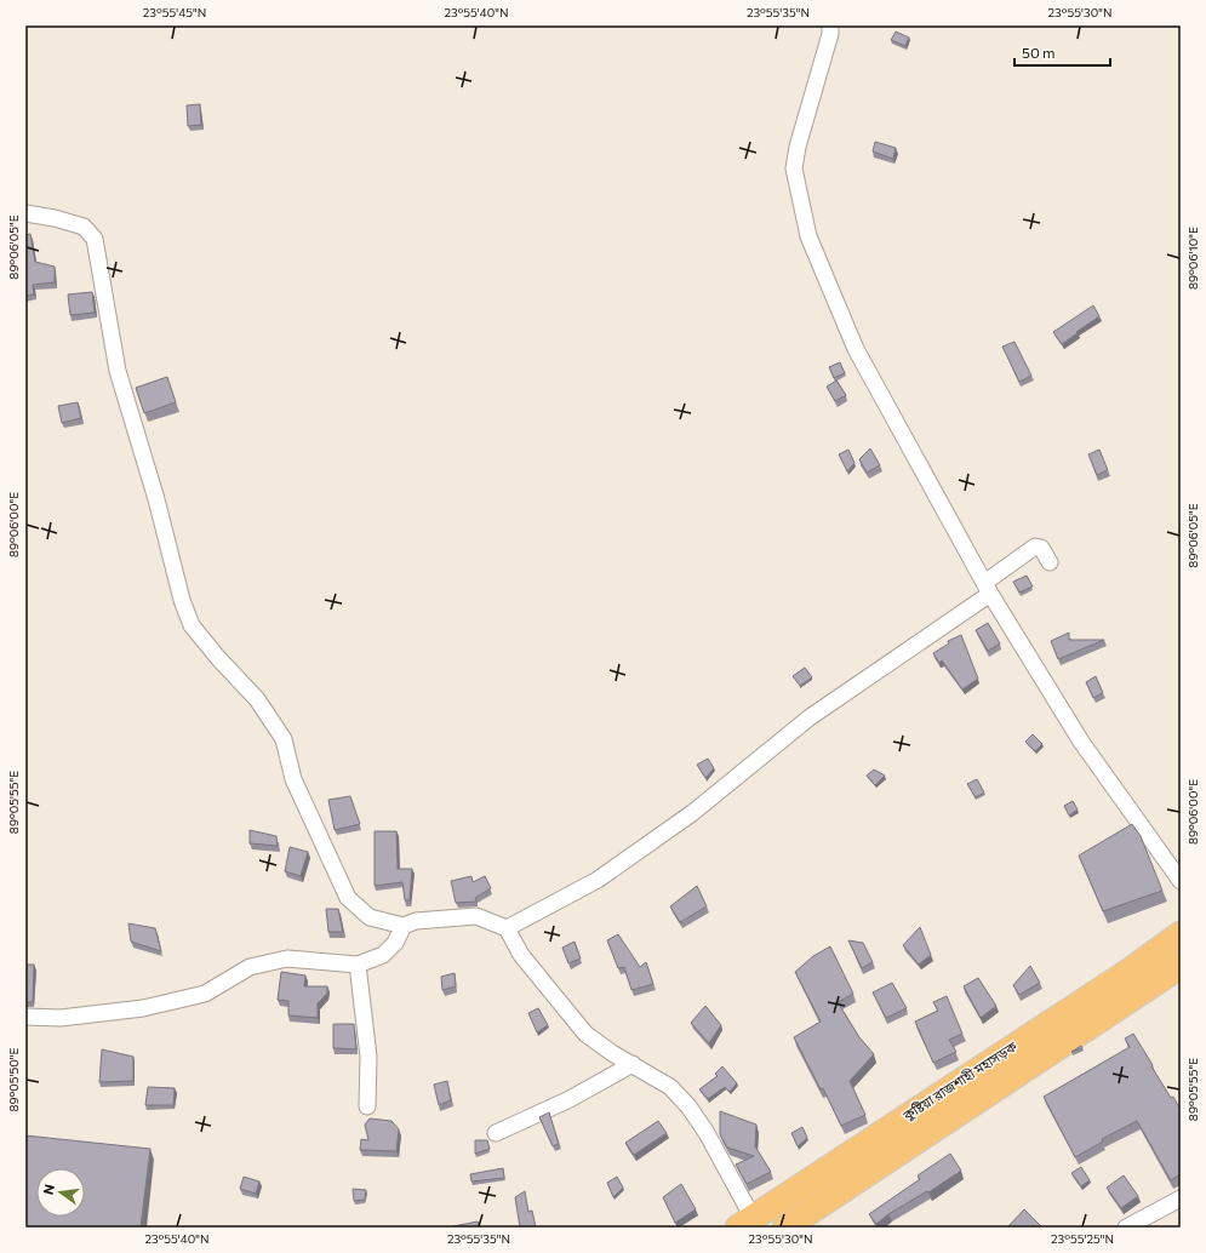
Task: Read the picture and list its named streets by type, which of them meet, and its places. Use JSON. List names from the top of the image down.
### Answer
{
  "streets": {
    "highway": ["কুষ্টিয়া রাজশাহী মহাসড়ক"]
  },
  "scale_bar": "50 m",
  "north": "left",
  "coordinates": [
    "23°55'45\"N",
    "23°55'40\"N",
    "23°55'35\"N",
    "23°55'30\"N",
    "89°06'05\"E",
    "89°06'10\"E",
    "89°06'00\"E",
    "89°05'55\"E",
    "89°05'50\"E",
    "23°55'25\"N"
  ]
}
